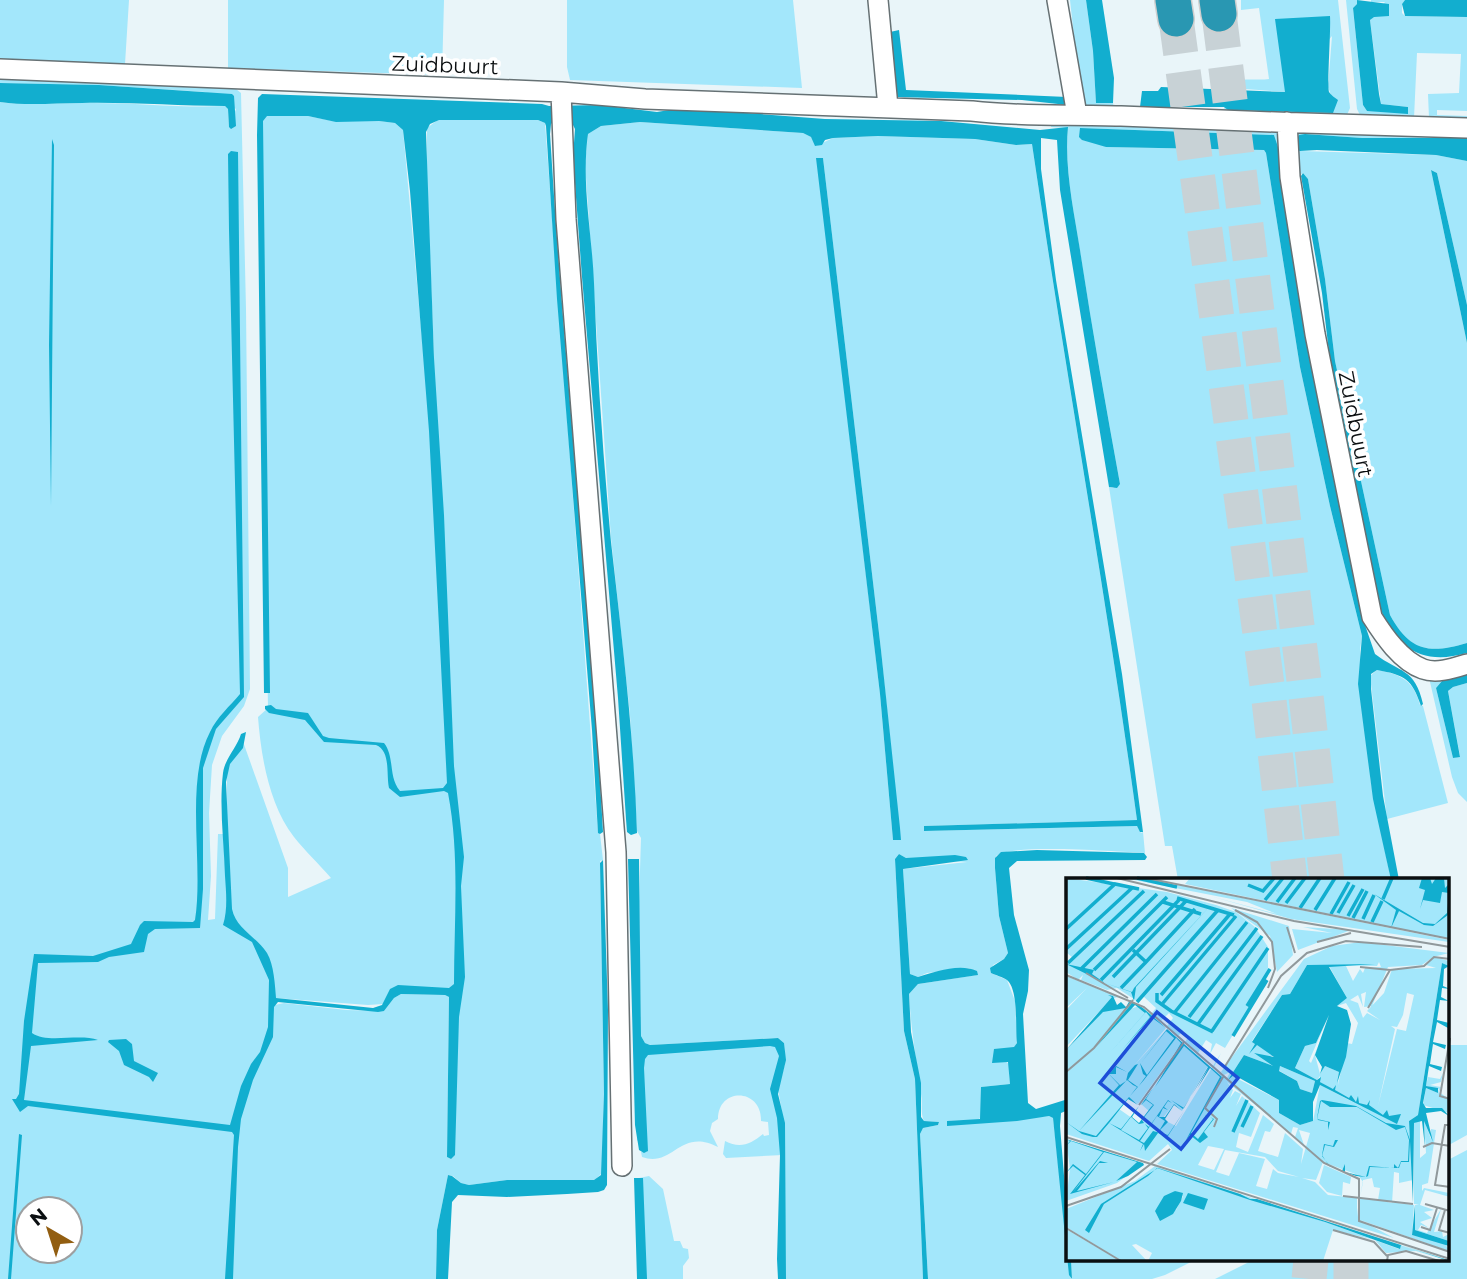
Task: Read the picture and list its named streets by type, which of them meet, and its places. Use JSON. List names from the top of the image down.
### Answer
{
  "streets": {
    "street": ["Zuidbuurt"]
  },
  "north": "top left"
}
